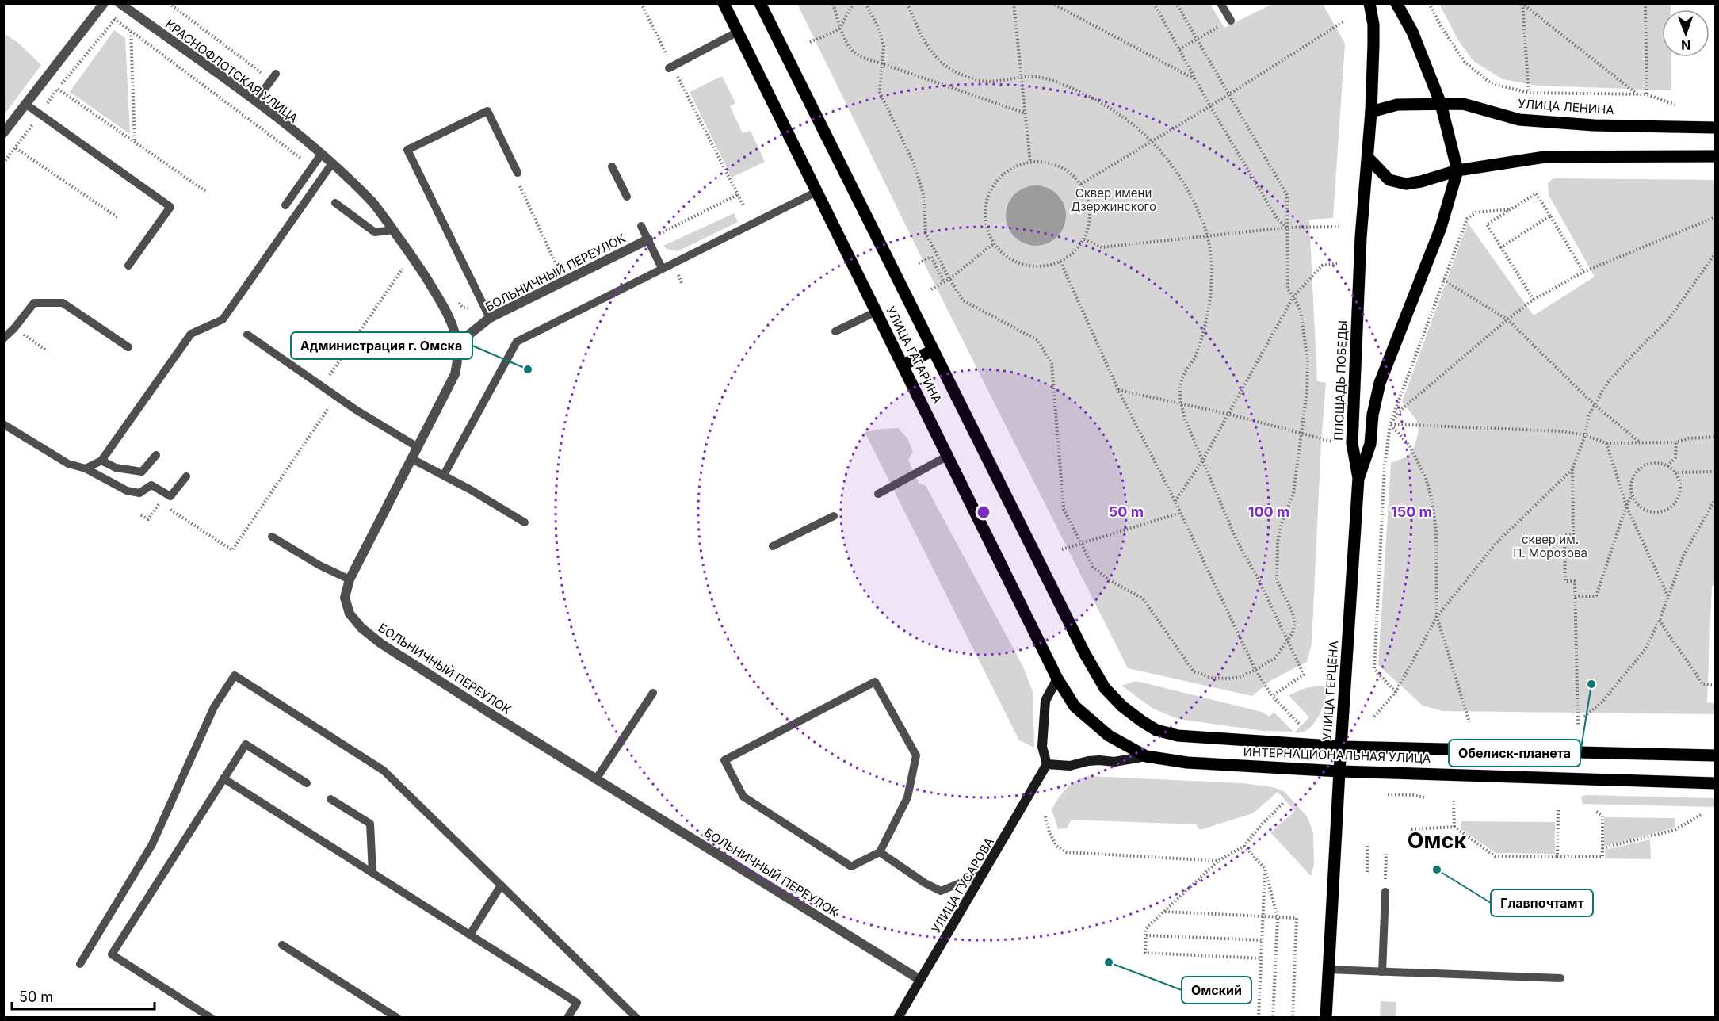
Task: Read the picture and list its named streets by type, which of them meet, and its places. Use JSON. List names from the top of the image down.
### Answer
{
  "streets": {
    "main road": [
      "УЛИЦА ЛЕНИНА",
      "УЛИЦА ГАГАРИНА",
      "ПЛОЩАДЬ ПОБЕДЫ",
      "УЛИЦА ГЕРЦЕНА",
      "ИНТЕРНАЦИОНАЛЬНАЯ УЛИЦА",
      "УЛИЦА ГУСАРОВА"
    ],
    "street": ["КРАСНОФЛОТСКАЯ УЛИЦА", "БОЛЬНИЧНЫЙ ПЕРЕУЛОК"]
  },
  "crossings": [
    ["КРАСНОФЛОТСКАЯ УЛИЦА", "БОЛЬНИЧНЫЙ ПЕРЕУЛОК"],
    ["УЛИЦА ЛЕНИНА", "ПЛОЩАДЬ ПОБЕДЫ"],
    ["БОЛЬНИЧНЫЙ ПЕРЕУЛОК", "УЛИЦА ГУСАРОВА"],
    ["УЛИЦА ГАГАРИНА", "ИНТЕРНАЦИОНАЛЬНАЯ УЛИЦА"],
    ["ПЛОЩАДЬ ПОБЕДЫ", "УЛИЦА ГЕРЦЕНА"],
    ["УЛИЦА ГЕРЦЕНА", "ИНТЕРНАЦИОНАЛЬНАЯ УЛИЦА"]
  ],
  "districts": ["Омск"],
  "parks": ["Сквер имени Дзержинского", "сквер им. П. Морозова"],
  "places": [
    "Администрация г. Омска",
    "Обелиск-планета",
    "Главпочтамт",
    "Омский"
  ],
  "scale_bar": "50 m",
  "north": "bottom",
  "rings": ["50 m", "100 m", "150 m"]
}
